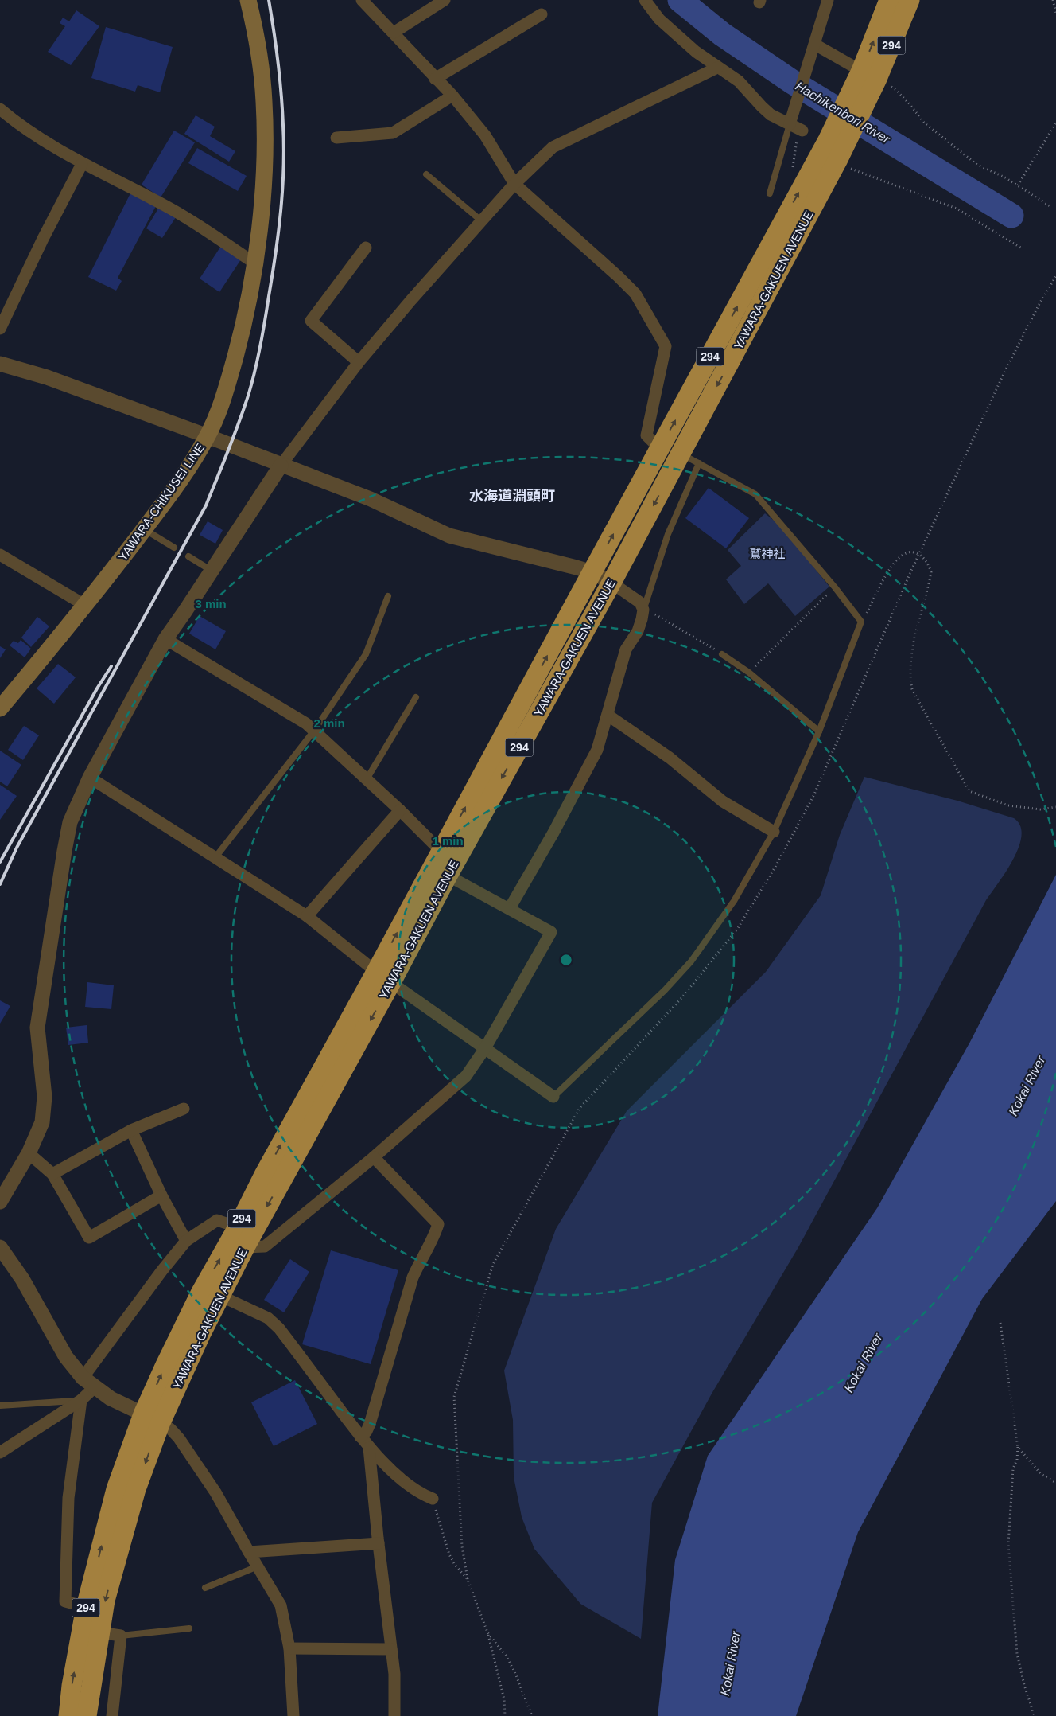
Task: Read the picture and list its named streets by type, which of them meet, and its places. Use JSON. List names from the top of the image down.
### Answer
{
  "streets": {
    "highway": ["294", "YAWARA-GAKUEN AVENUE"],
    "main road": ["YAWARA-CHIKUSEI LINE"]
  },
  "districts": ["水海道淵頭町"],
  "water": ["Hachikenbori River", "Kokai River"],
  "parks": ["鷲神社"],
  "rings": ["3 min", "2 min", "1 min"]
}
